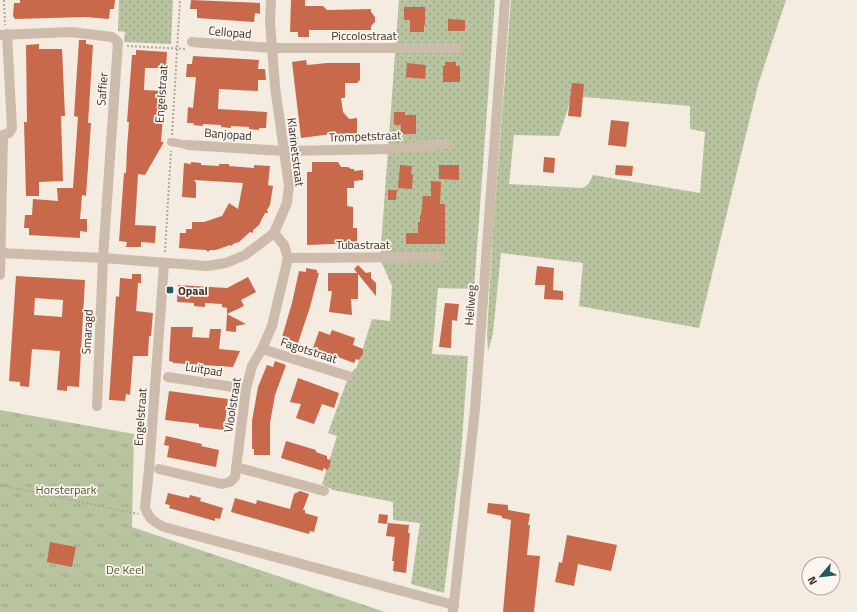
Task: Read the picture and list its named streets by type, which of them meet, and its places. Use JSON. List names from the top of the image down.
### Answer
{
  "streets": {
    "street": [
      "Cellopad",
      "Piccolostraat",
      "Saffier",
      "Engelstraat",
      "Banjopad",
      "Trompetstraat",
      "Klarinetstraat",
      "Tubastraat",
      "Heilweg",
      "Smaragd",
      "Fagotstraat",
      "Luitpad",
      "Vioolstraat"
    ]
  },
  "crossings": [
    ["Cellopad", "Piccolostraat"],
    ["Cellopad", "Klarinetstraat"],
    ["Piccolostraat", "Klarinetstraat"],
    ["Saffier", "Smaragd"],
    ["Engelstraat", "Banjopad"],
    ["Engelstraat", "Klarinetstraat"],
    ["Engelstraat", "Luitpad"],
    ["Engelstraat", "Vioolstraat"],
    ["Banjopad", "Trompetstraat"],
    ["Banjopad", "Klarinetstraat"],
    ["Trompetstraat", "Klarinetstraat"],
    ["Tubastraat", "Vioolstraat"],
    ["Fagotstraat", "Vioolstraat"],
    ["Luitpad", "Vioolstraat"]
  ],
  "parks": ["Horsterpark", "De Keel"],
  "places": {
    "transit": ["Opaal"]
  },
  "north": "bottom left"
}
